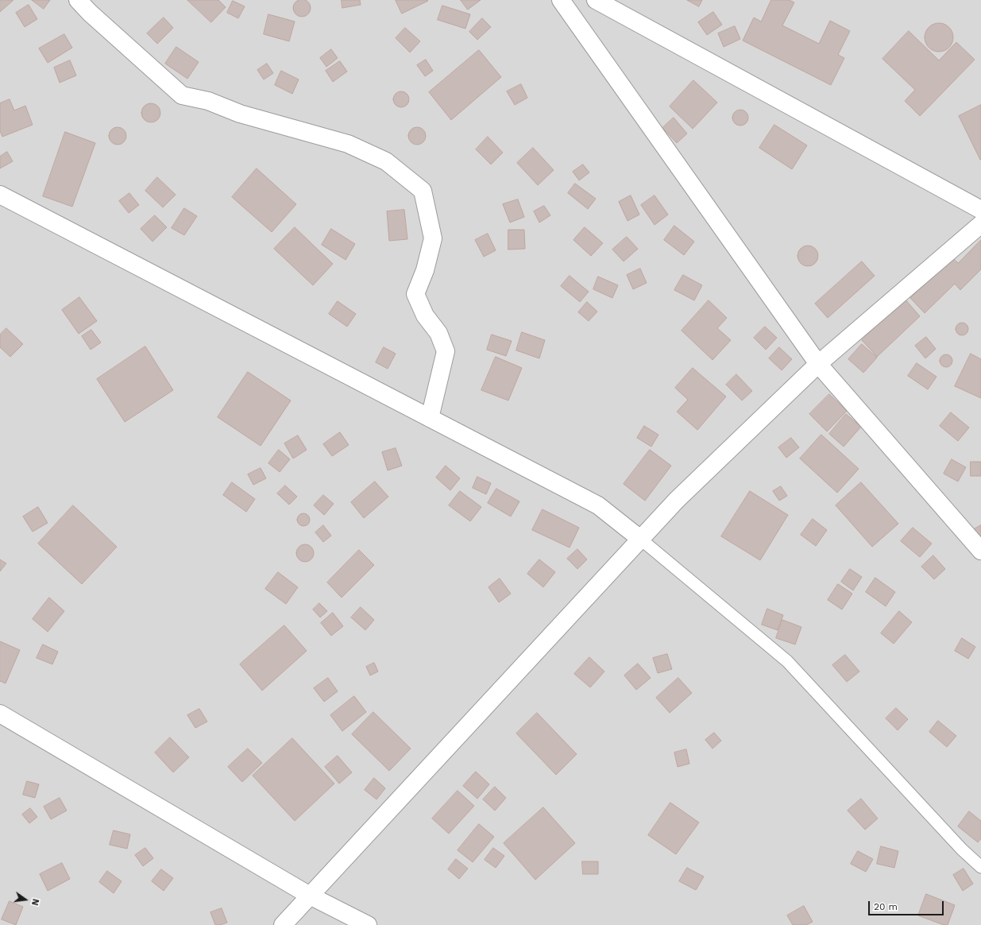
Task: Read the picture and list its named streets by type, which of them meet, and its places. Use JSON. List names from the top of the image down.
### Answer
{
  "scale_bar": "20 m",
  "north": "right"
}
